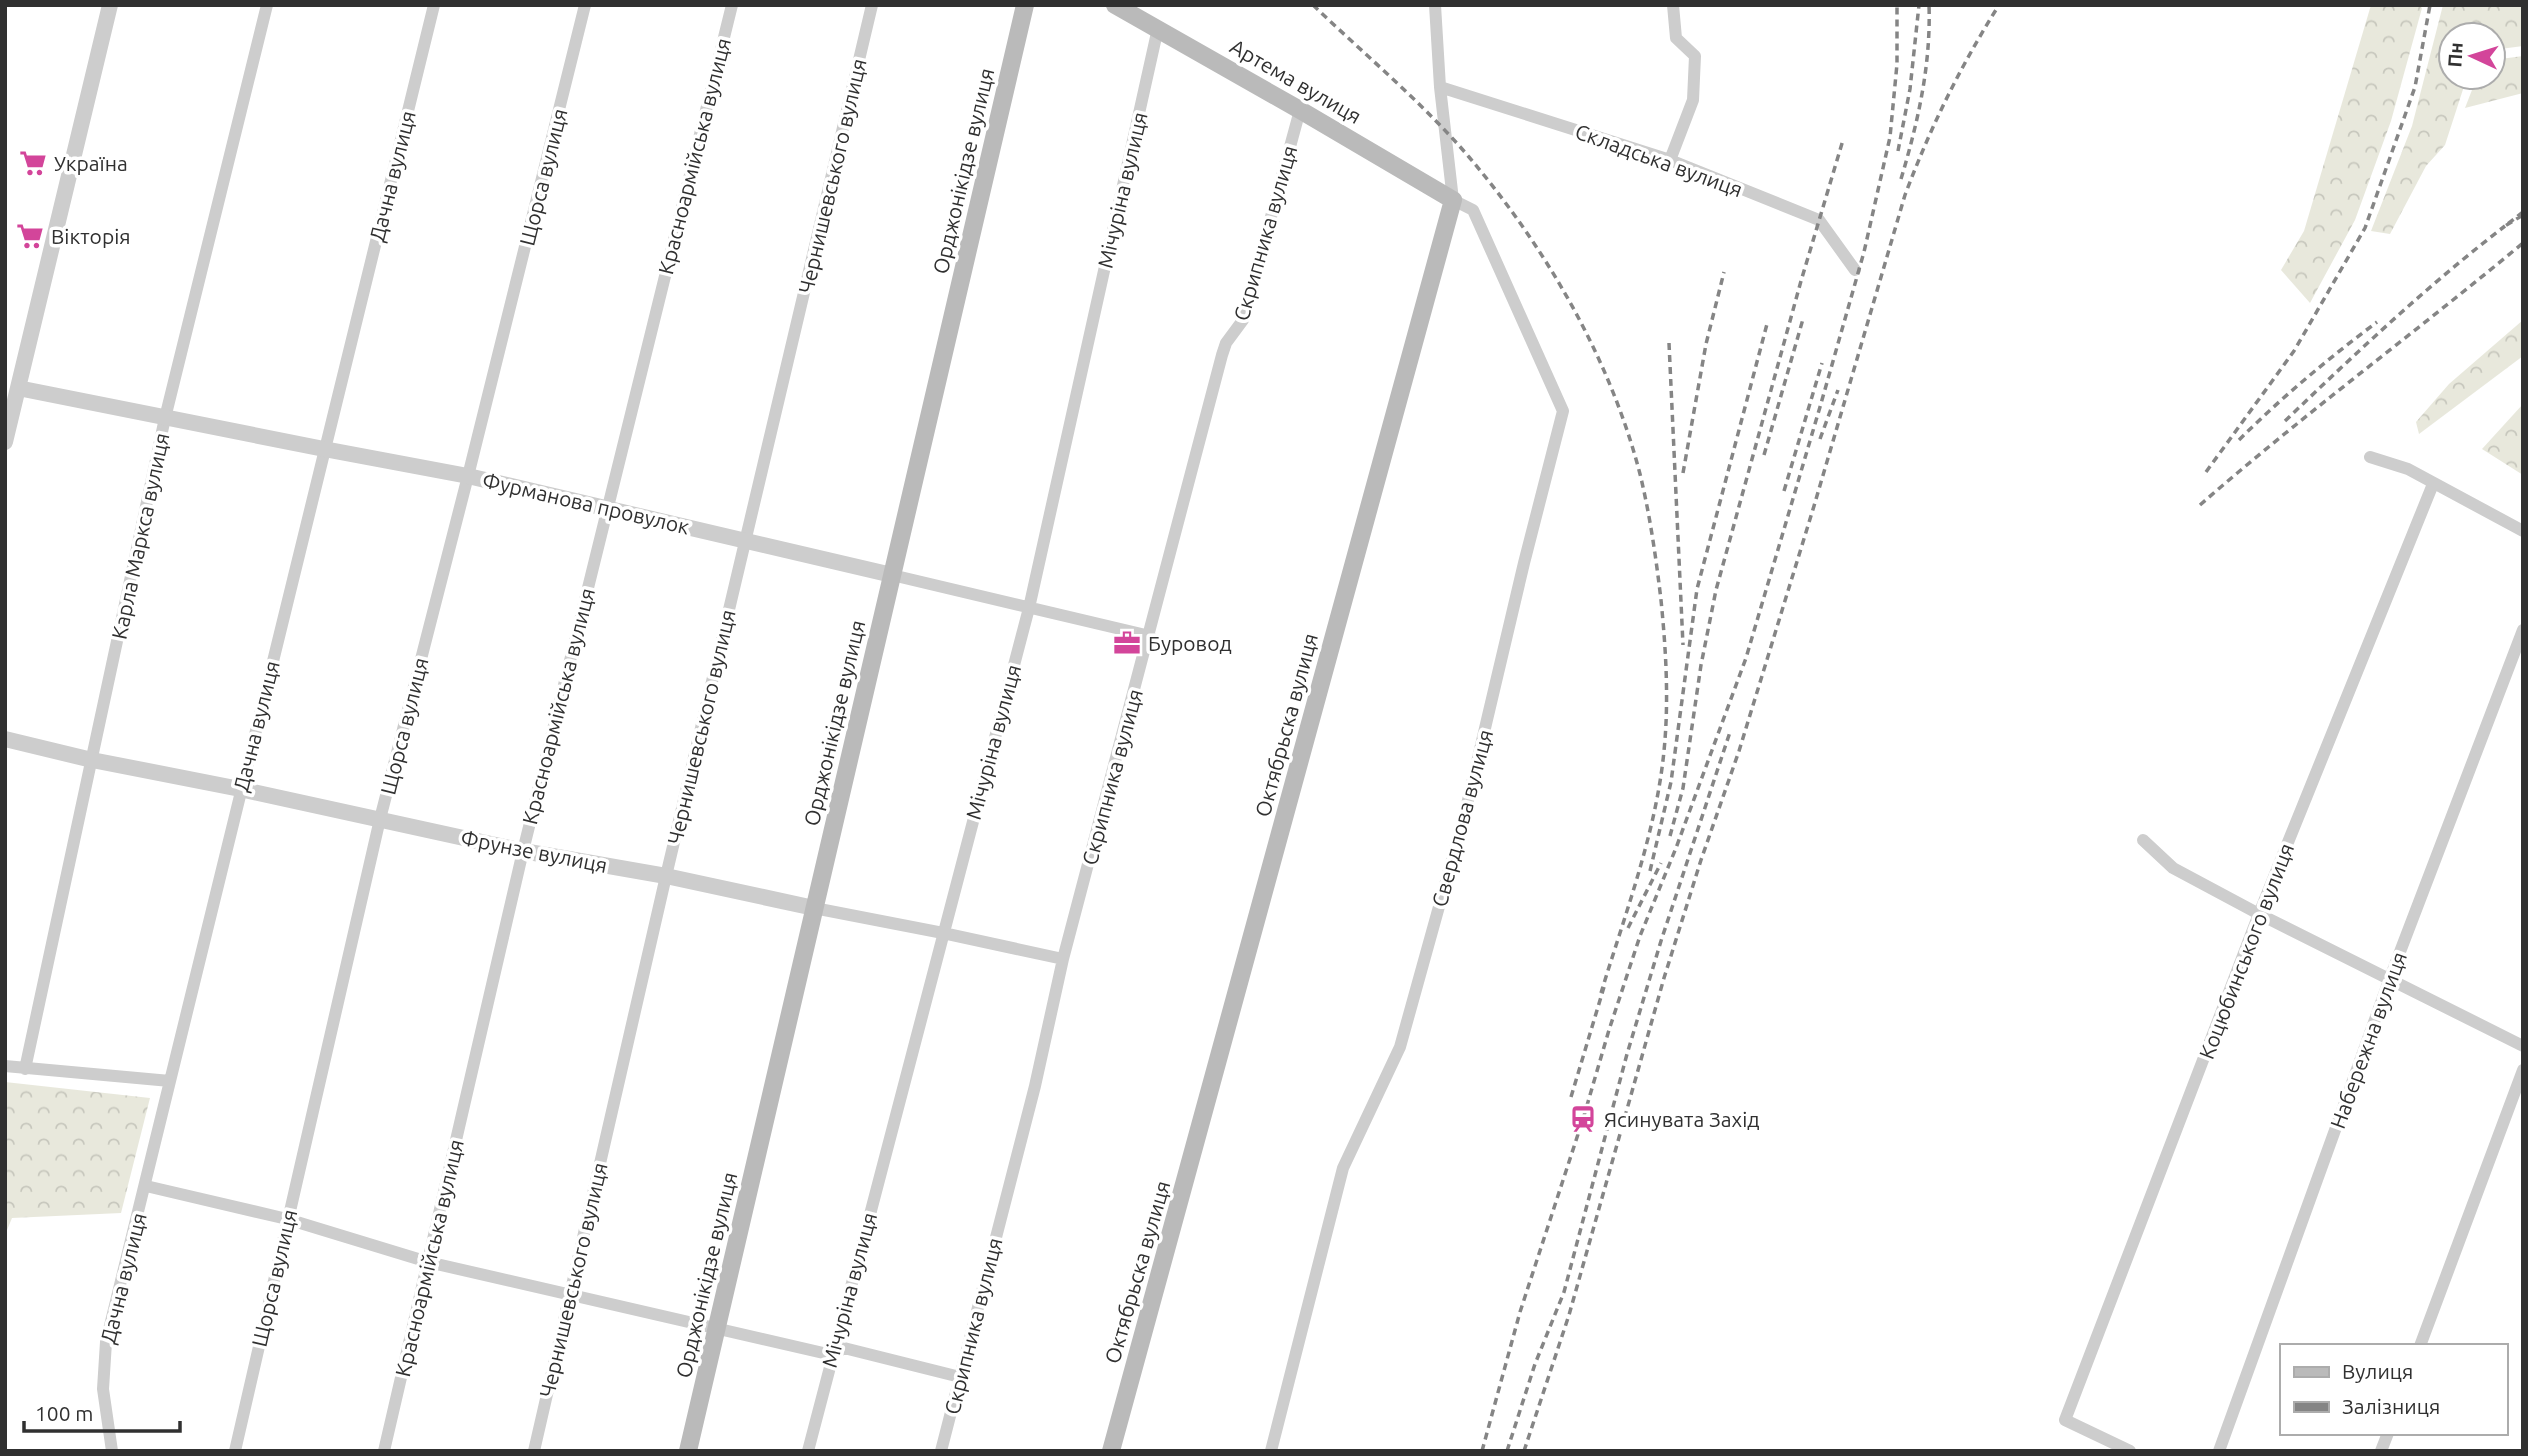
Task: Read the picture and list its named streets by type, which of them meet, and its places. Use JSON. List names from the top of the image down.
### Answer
{
  "streets": {
    "main road": ["Артема вулиця", "Орджонікідзе вулиця", "Октябрьска вулиця"],
    "street": [
      "Красноармійська вулиця",
      "Складська вулиця",
      "Дачна вулиця",
      "Чернишевського вулиця",
      "Щорса вулиця",
      "Мічуріна вулиця",
      "Скрипника вулиця",
      "Фурманова провулок",
      "Карла Маркса вулиця",
      "Свердлова вулиця",
      "Фрунзе вулиця",
      "Коцюбинського вулиця",
      "Набережна вулиця"
    ]
  },
  "crossings": [
    ["Артема вулиця", "Мічуріна вулиця"],
    ["Артема вулиця", "Скрипника вулиця"],
    ["Артема вулиця", "Октябрьска вулиця"],
    ["Артема вулиця", "Свердлова вулиця"],
    ["Красноармійська вулиця", "Фурманова провулок"],
    ["Красноармійська вулиця", "Фрунзе вулиця"],
    ["Складська вулиця", "Октябрьска вулиця"],
    ["Орджонікідзе вулиця", "Фурманова провулок"],
    ["Орджонікідзе вулиця", "Фрунзе вулиця"],
    ["Дачна вулиця", "Фурманова провулок"],
    ["Дачна вулиця", "Фрунзе вулиця"],
    ["Чернишевського вулиця", "Фурманова провулок"],
    ["Чернишевського вулиця", "Фрунзе вулиця"],
    ["Щорса вулиця", "Фурманова провулок"],
    ["Щорса вулиця", "Фрунзе вулиця"],
    ["Мічуріна вулиця", "Фурманова провулок"],
    ["Мічуріна вулиця", "Фрунзе вулиця"],
    ["Скрипника вулиця", "Фурманова провулок"],
    ["Скрипника вулиця", "Фрунзе вулиця"],
    ["Фурманова провулок", "Карла Маркса вулиця"],
    ["Карла Маркса вулиця", "Фрунзе вулиця"],
    ["Октябрьска вулиця", "Свердлова вулиця"]
  ],
  "places": {
    "supermarket": ["Україна", "Вікторія"],
    "office": ["Буровод"],
    "station": ["Ясинувата Захід"]
  },
  "legend": ["Вулиця", "Залізниця"],
  "scale_bar": "100 m",
  "north": "left"
}
